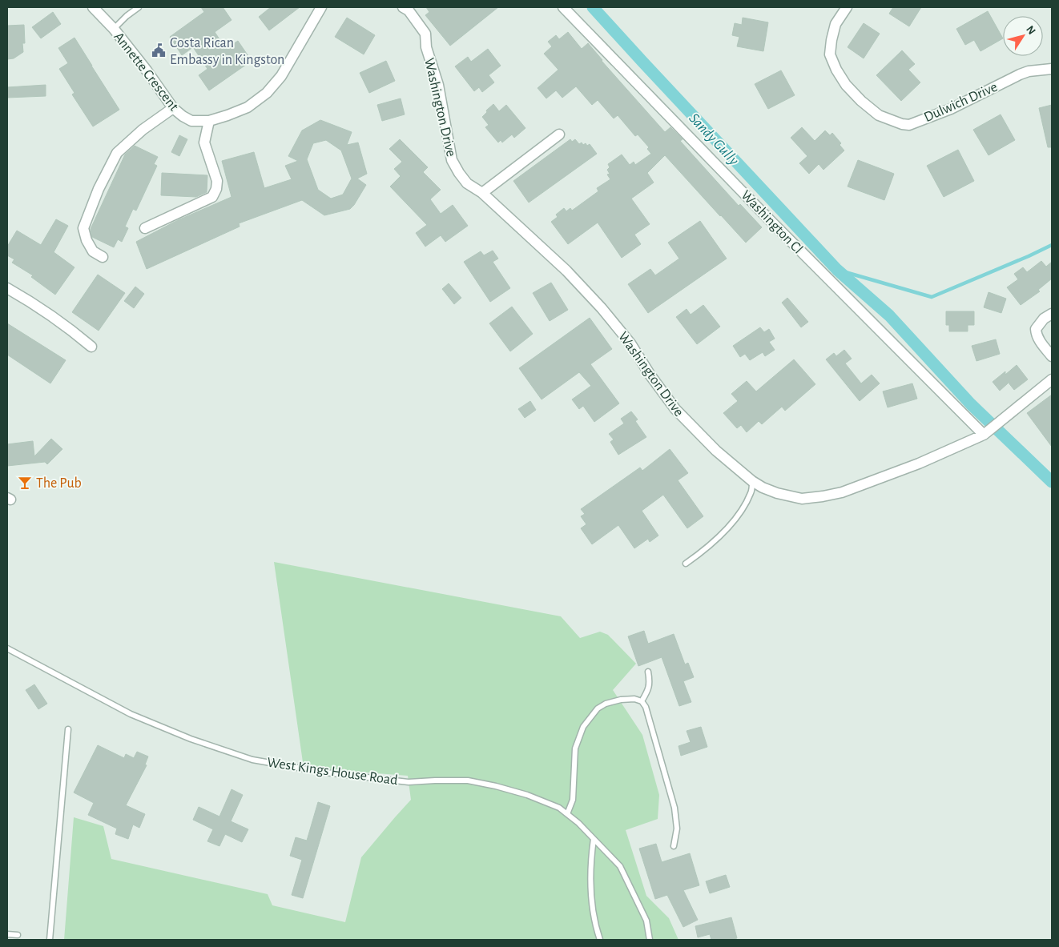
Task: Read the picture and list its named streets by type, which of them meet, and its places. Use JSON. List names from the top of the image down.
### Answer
{
  "streets": {
    "street": [
      "Annette Crescent",
      "Dulwich Drive",
      "Washington Drive",
      "Washington Cl"
    ],
    "lane": ["West Kings House Road"]
  },
  "crossings": [
    ["Washington Drive", "Washington Cl"]
  ],
  "water": ["Sandy Gully"],
  "places": {
    "public building": ["Costa Rican Embassy in Kingston"],
    "bar": ["The Pub"]
  },
  "north": "top right"
}
